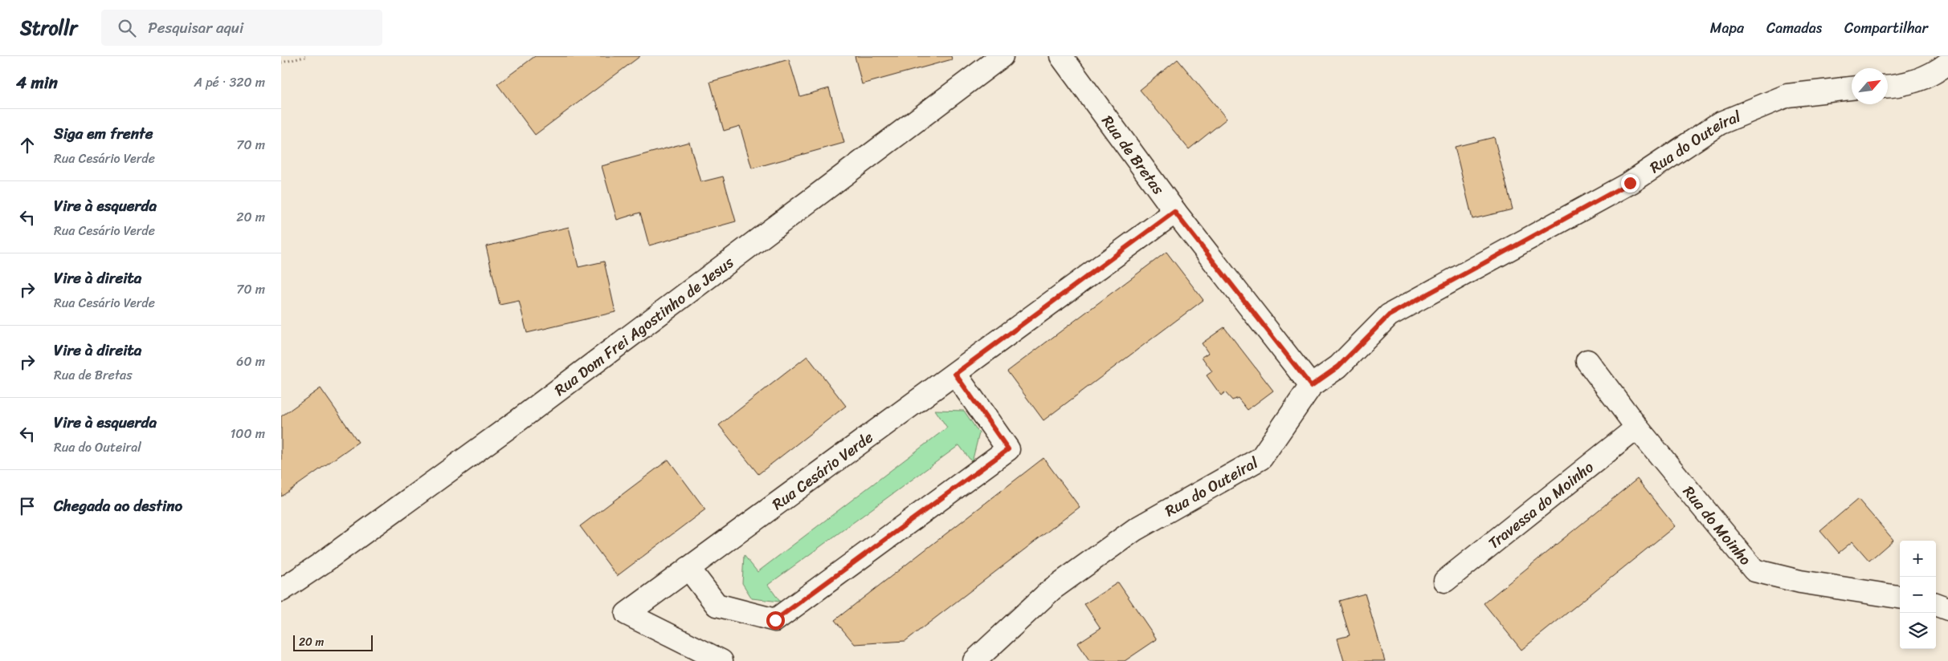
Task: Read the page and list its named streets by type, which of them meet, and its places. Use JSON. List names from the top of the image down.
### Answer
{
  "streets": {
    "street": [
      "Rua do Outeiral",
      "Rua de Bretas",
      "Rua Dom Frei Agostinho de Jesus",
      "Rua Cesário Verde",
      "Travessa do Moinho",
      "Rua do Moinho"
    ]
  },
  "crossings": [
    ["Rua do Outeiral", "Rua de Bretas"],
    ["Rua de Bretas", "Rua Cesário Verde"],
    ["Travessa do Moinho", "Rua do Moinho"]
  ],
  "scale_bar": "20 m",
  "north": "top right",
  "page": {
    "header": "Strollr",
    "search": "Pesquisar aqui",
    "nav": ["Mapa", "Camadas", "Compartilhar"],
    "heading": ["4 min", "A pé · 320 m"],
    "list": [
      ["Siga em frente", "Rua Cesário Verde", "70 m"],
      ["Vire à esquerda", "Rua Cesário Verde", "20 m"],
      ["Vire à direita", "Rua Cesário Verde", "70 m"],
      ["Vire à direita", "Rua de Bretas", "60 m"],
      ["Vire à esquerda", "Rua do Outeiral", "100 m"],
      "Chegada ao destino"
    ],
    "map_buttons": ["+", "−"],
    "scale": "20 m"
  }
}
